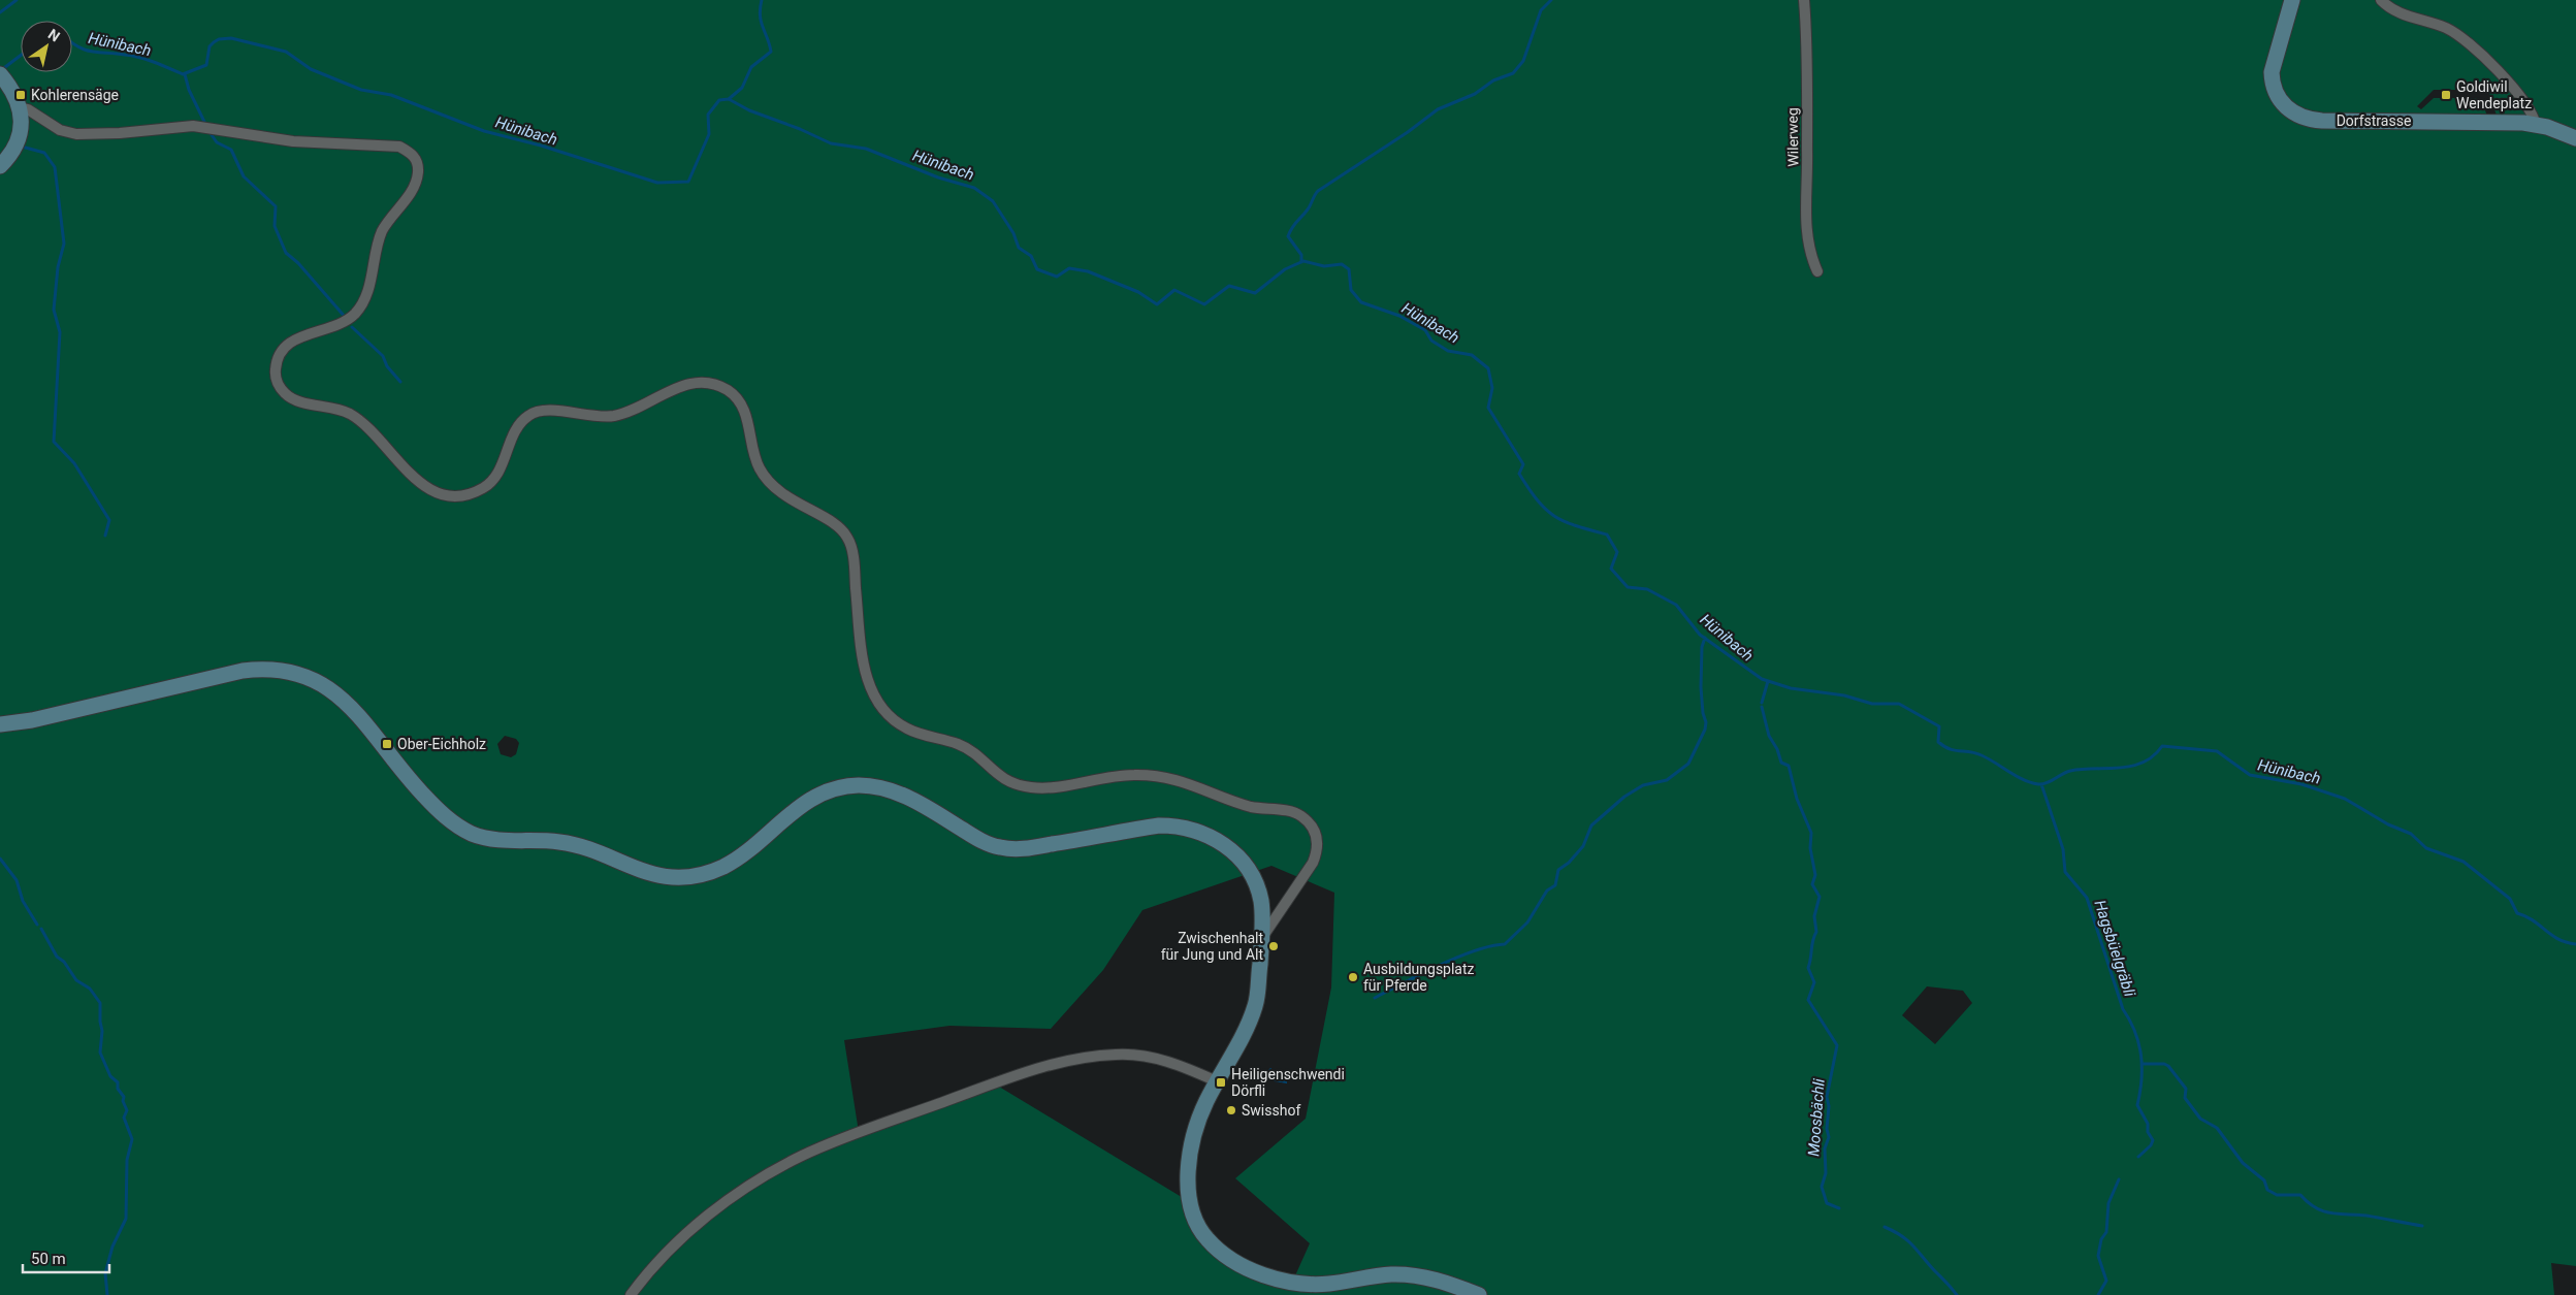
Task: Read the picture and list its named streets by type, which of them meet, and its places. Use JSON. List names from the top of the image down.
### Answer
{
  "streets": {
    "street": ["Dorfstrasse", "Wilerweg"]
  },
  "water": ["Hünibach", "Hagsbüelgräbli", "Moosbächli"],
  "places": {
    "transit": [
      "Kohlerensäge",
      "Goldiwil Wendeplatz",
      "Ober-Eichholz",
      "Heiligenschwendi Dörfli"
    ],
    "other": ["Zwischenhalt für Jung und Alt", "Ausbildungsplatz für Pferde", "Swisshof"]
  },
  "scale_bar": "50 m",
  "north": "top right"
}
